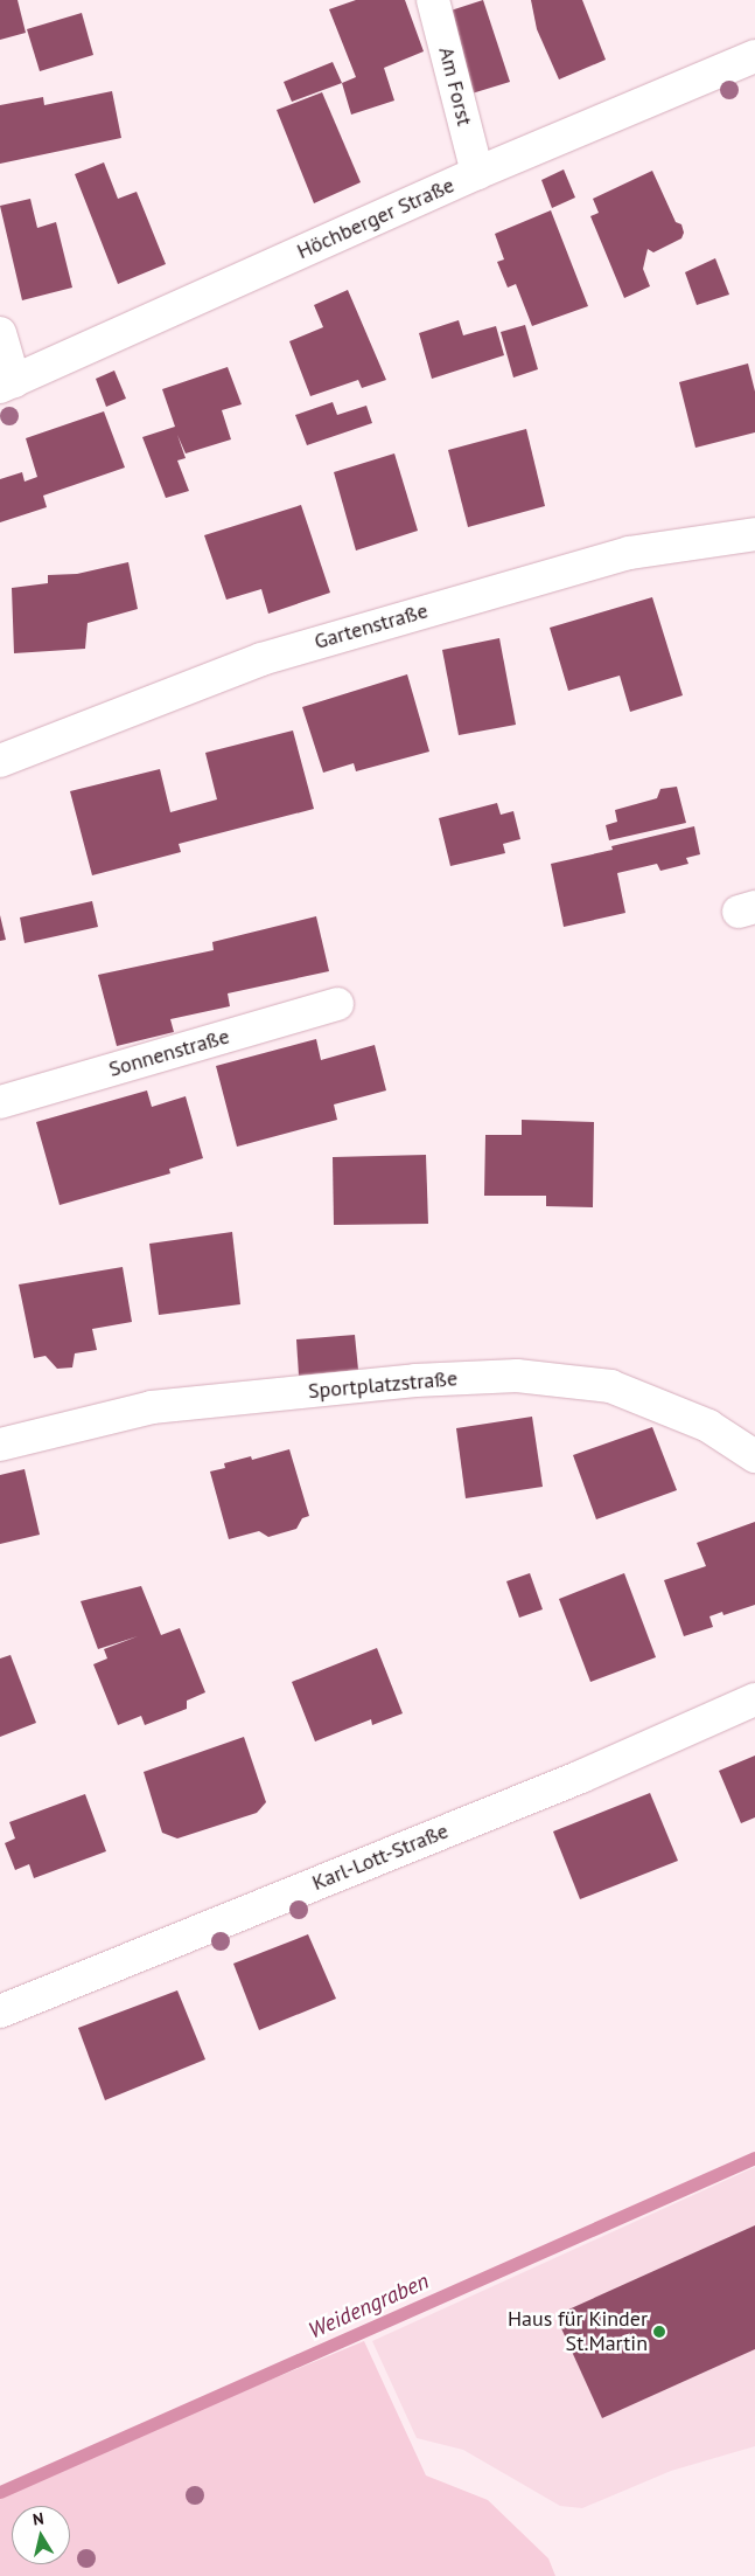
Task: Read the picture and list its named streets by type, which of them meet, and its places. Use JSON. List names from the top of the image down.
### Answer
{
  "streets": {
    "street": [
      "Am Forst",
      "Höchberger Straße",
      "Gartenstraße",
      "Sonnenstraße",
      "Sportplatzstraße",
      "Karl-Lott-Straße"
    ]
  },
  "crossings": [
    ["Am Forst", "Höchberger Straße"]
  ],
  "water": ["Weidengraben"],
  "places": ["Haus für Kinder St.Martin"],
  "north": "top"
}
